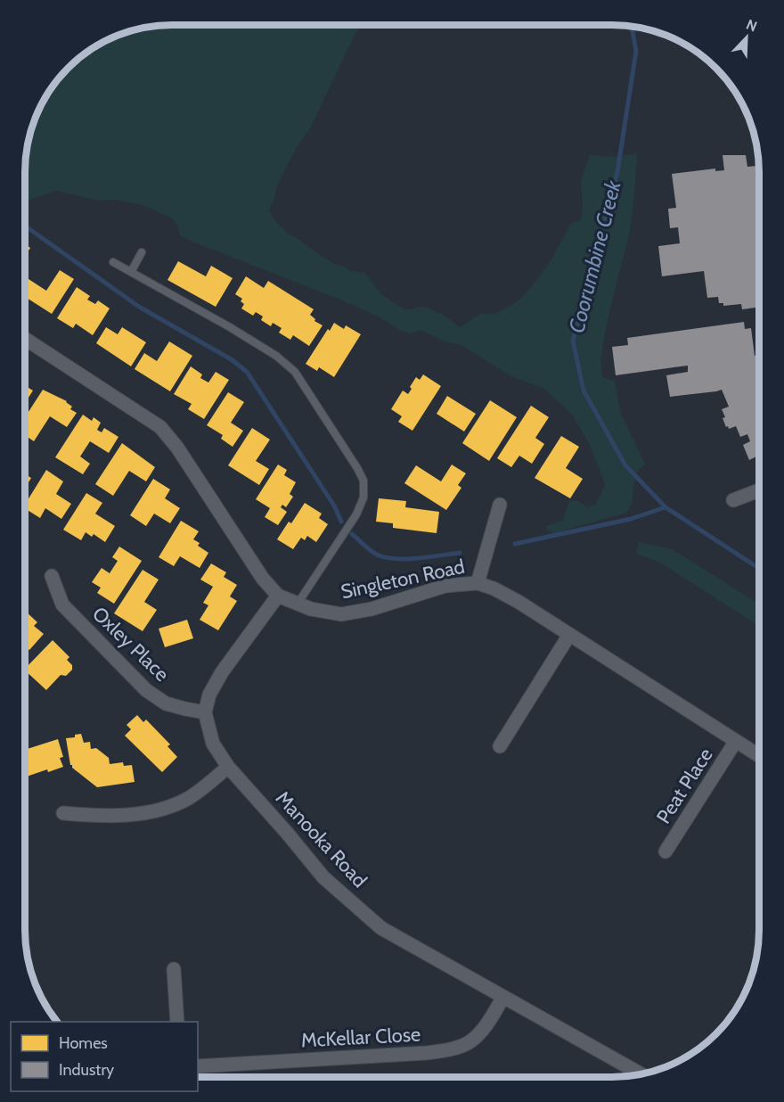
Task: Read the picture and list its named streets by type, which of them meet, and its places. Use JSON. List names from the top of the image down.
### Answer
{
  "streets": {
    "street": [
      "Singleton Road",
      "Oxley Place",
      "Peat Place",
      "Manooka Road",
      "McKellar Close"
    ]
  },
  "crossings": [
    ["Singleton Road", "Peat Place"],
    ["Oxley Place", "Manooka Road"],
    ["Manooka Road", "McKellar Close"]
  ],
  "water": ["Coorumbine Creek"],
  "legend": ["Homes", "Industry"],
  "north": "top right"
}
